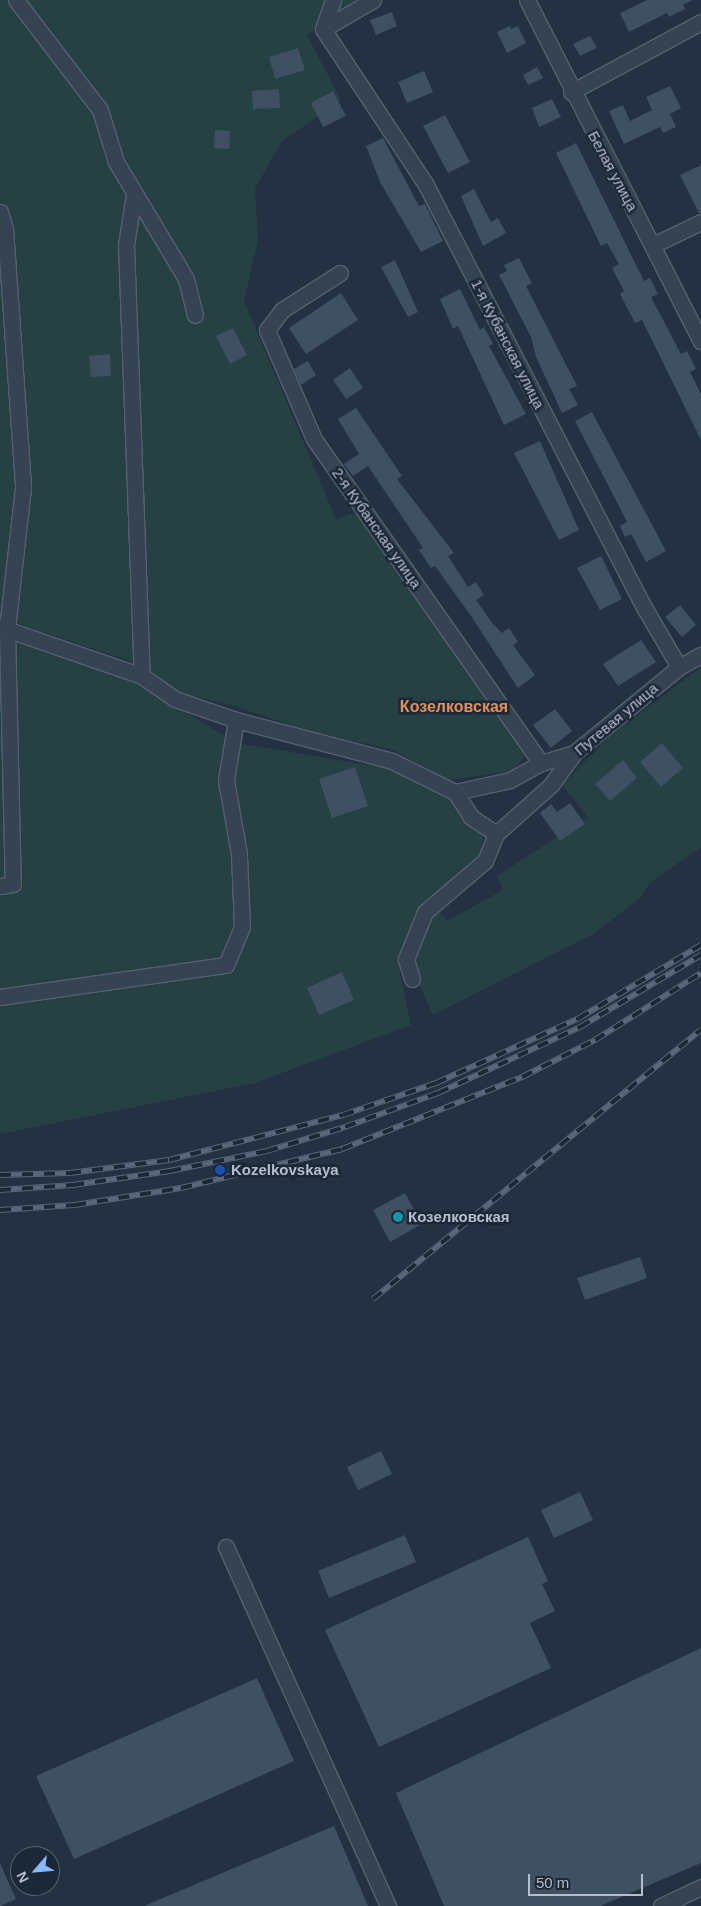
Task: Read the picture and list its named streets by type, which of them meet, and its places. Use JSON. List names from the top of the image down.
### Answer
{
  "streets": {
    "street": [
      "Белая улица",
      "1-я Кубанская улица",
      "2-я Кубанская улица",
      "Путевая улица"
    ]
  },
  "crossings": [
    ["1-я Кубанская улица", "Путевая улица"]
  ],
  "districts": ["Козелковская"],
  "places": ["Kozelkovskaya", "Козелковская"],
  "scale_bar": "50 m",
  "north": "bottom left"
}
